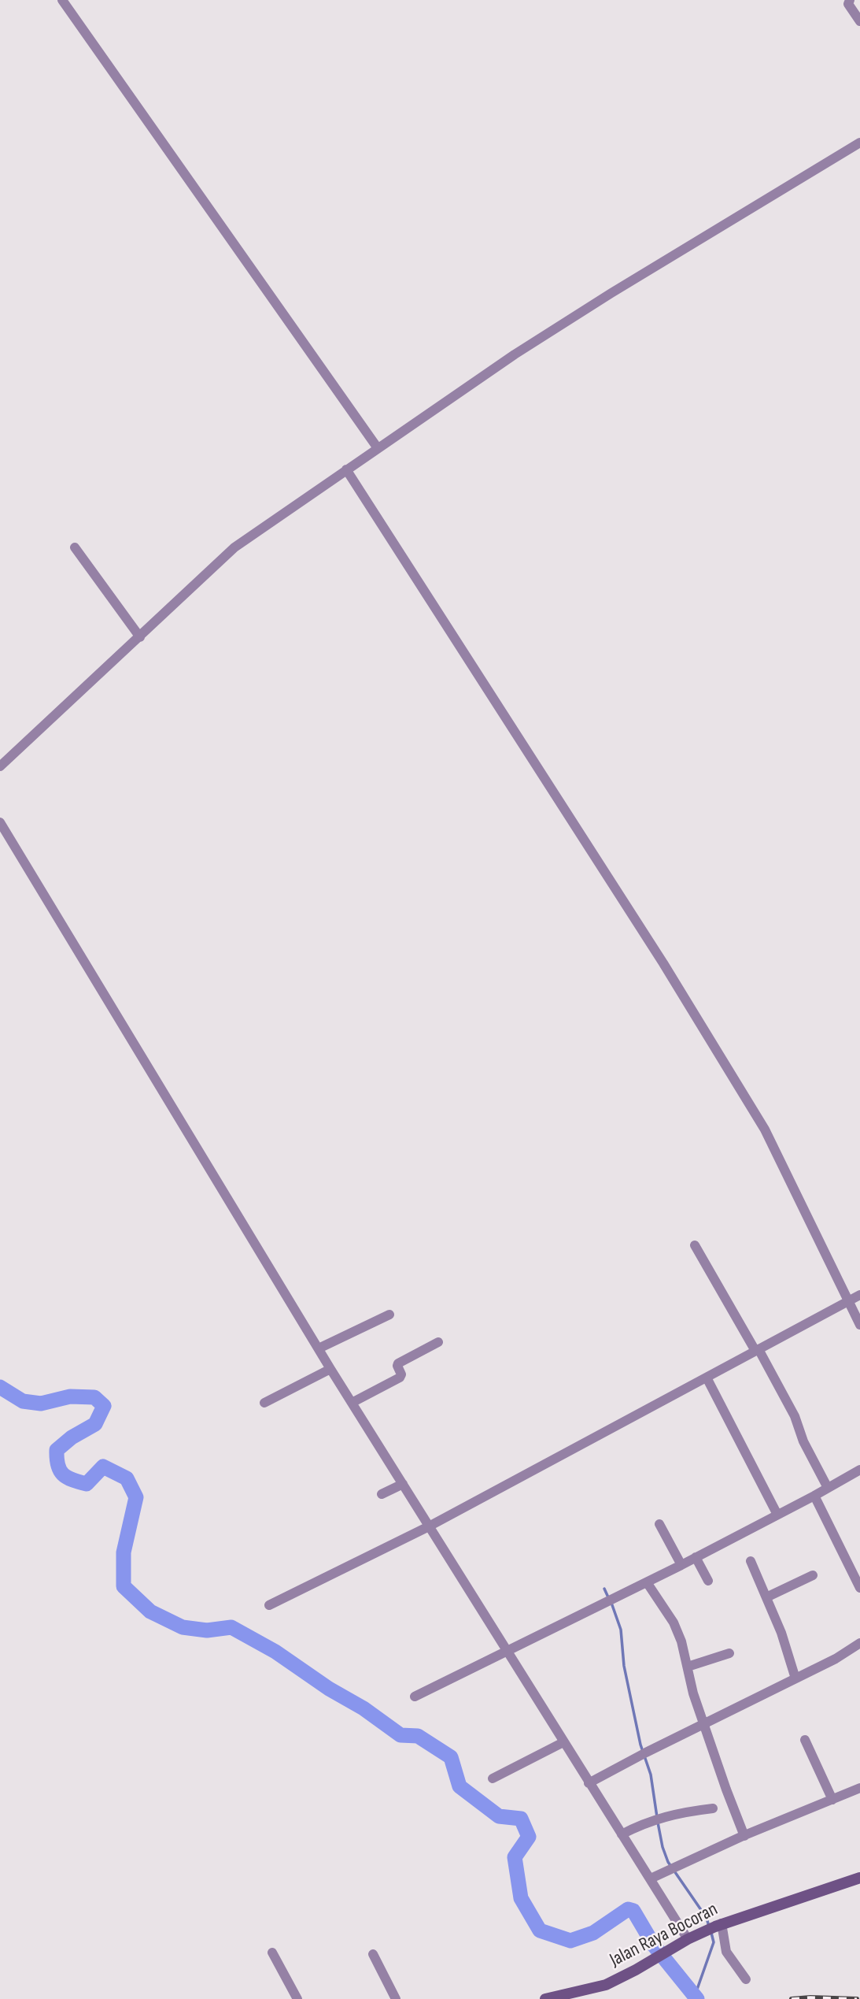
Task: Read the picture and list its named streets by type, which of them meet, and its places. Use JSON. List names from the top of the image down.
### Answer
{
  "streets": {
    "street": ["Jalan Raya Bocoran"]
  }
}
